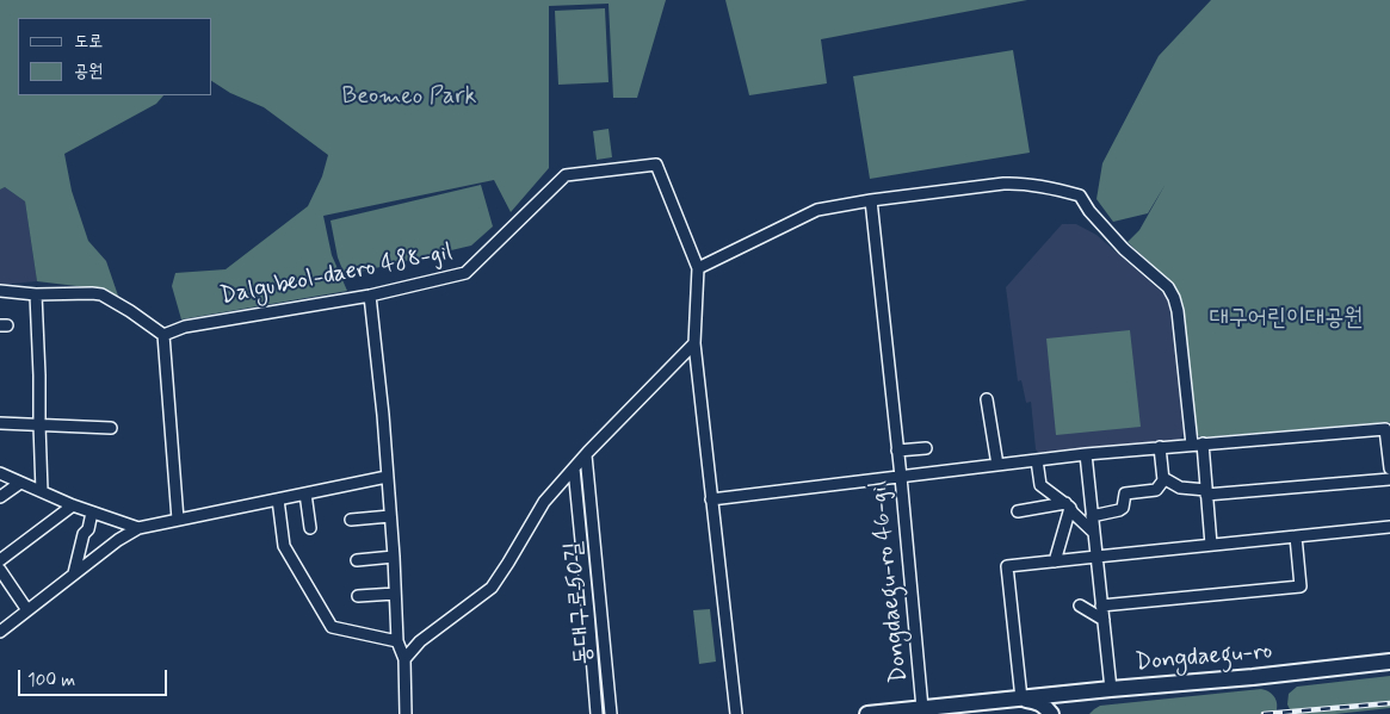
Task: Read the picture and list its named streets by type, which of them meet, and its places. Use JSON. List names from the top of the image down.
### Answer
{
  "streets": {
    "main road": ["Dongdaegu-ro"],
    "street": ["Dalgubeol-daero 488-gil", "Dongdaegu-ro 46-gil", "동대구로50길"]
  },
  "crossings": [
    ["Dongdaegu-ro 46-gil", "Dongdaegu-ro"]
  ],
  "parks": ["Beomeo Park", "대구어린이대공원"],
  "legend": ["도로", "공원"],
  "scale_bar": "100 m"
}
